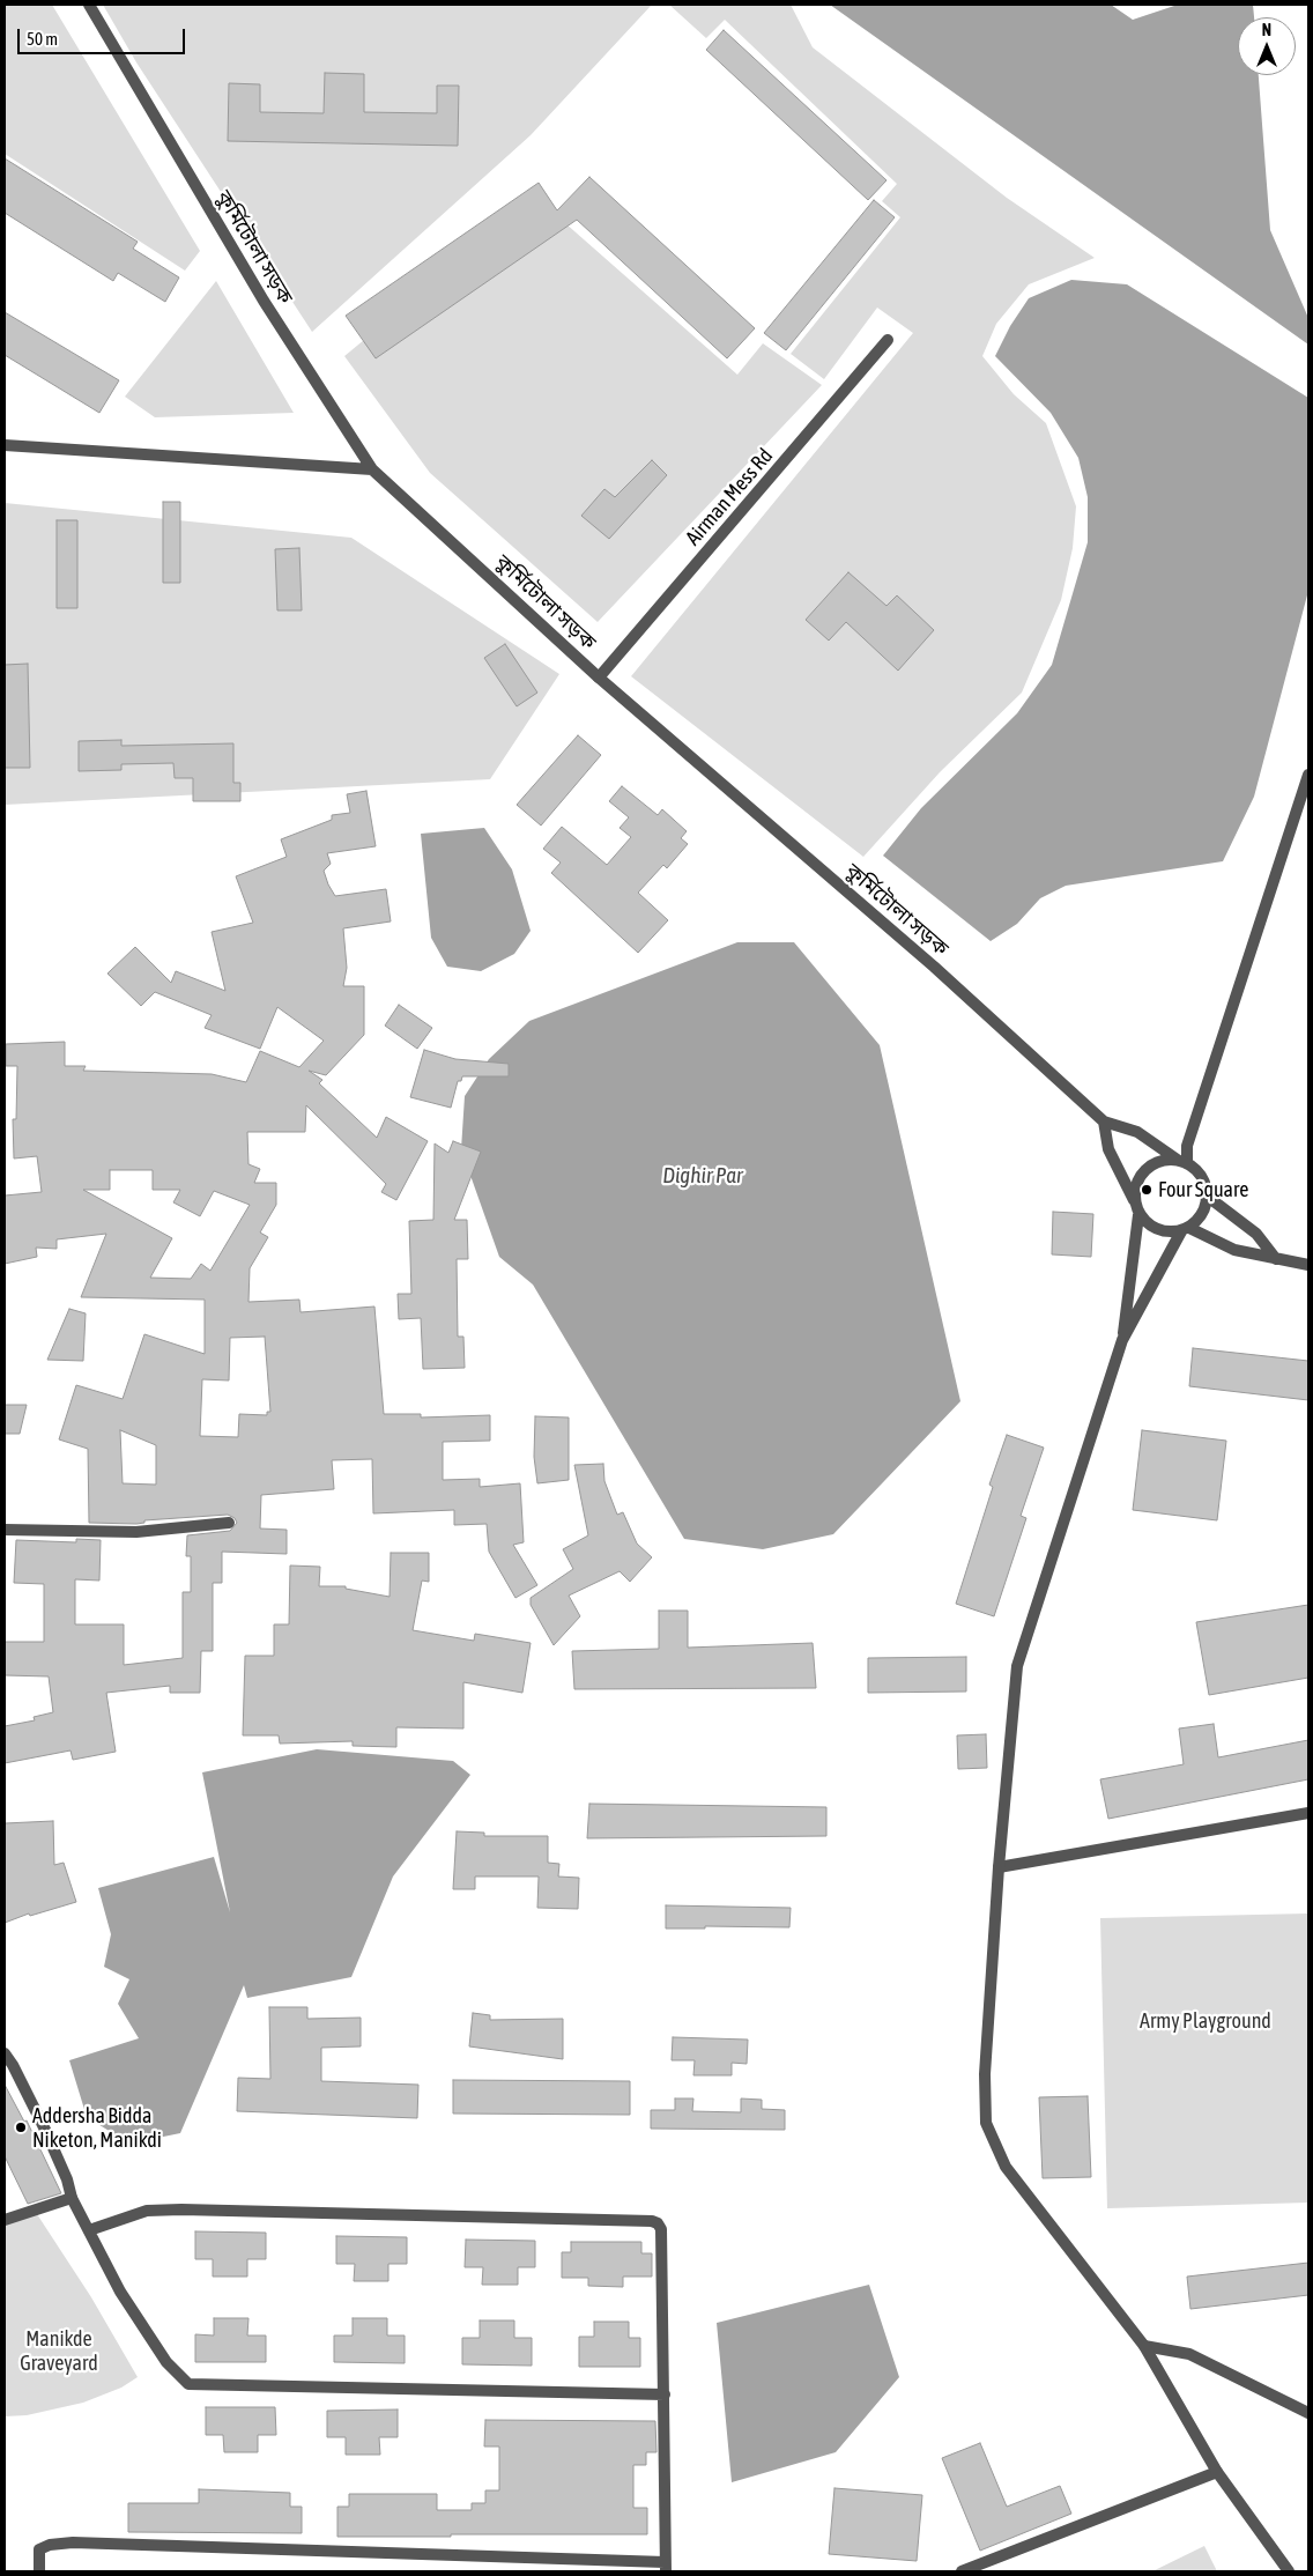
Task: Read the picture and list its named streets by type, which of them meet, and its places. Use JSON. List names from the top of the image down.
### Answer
{
  "streets": {
    "street": ["কুর্মিটোলা সড়ক", "Airman Mess Rd"]
  },
  "crossings": [
    ["কুর্মিটোলা সড়ক", "Airman Mess Rd"]
  ],
  "water": ["Dighir Par"],
  "parks": ["Army Playground", "Manikde Graveyard"],
  "places": ["Four Square", "Addersha Bidda Niketon, Manikdi"],
  "scale_bar": "50 m",
  "north": "top"
}
